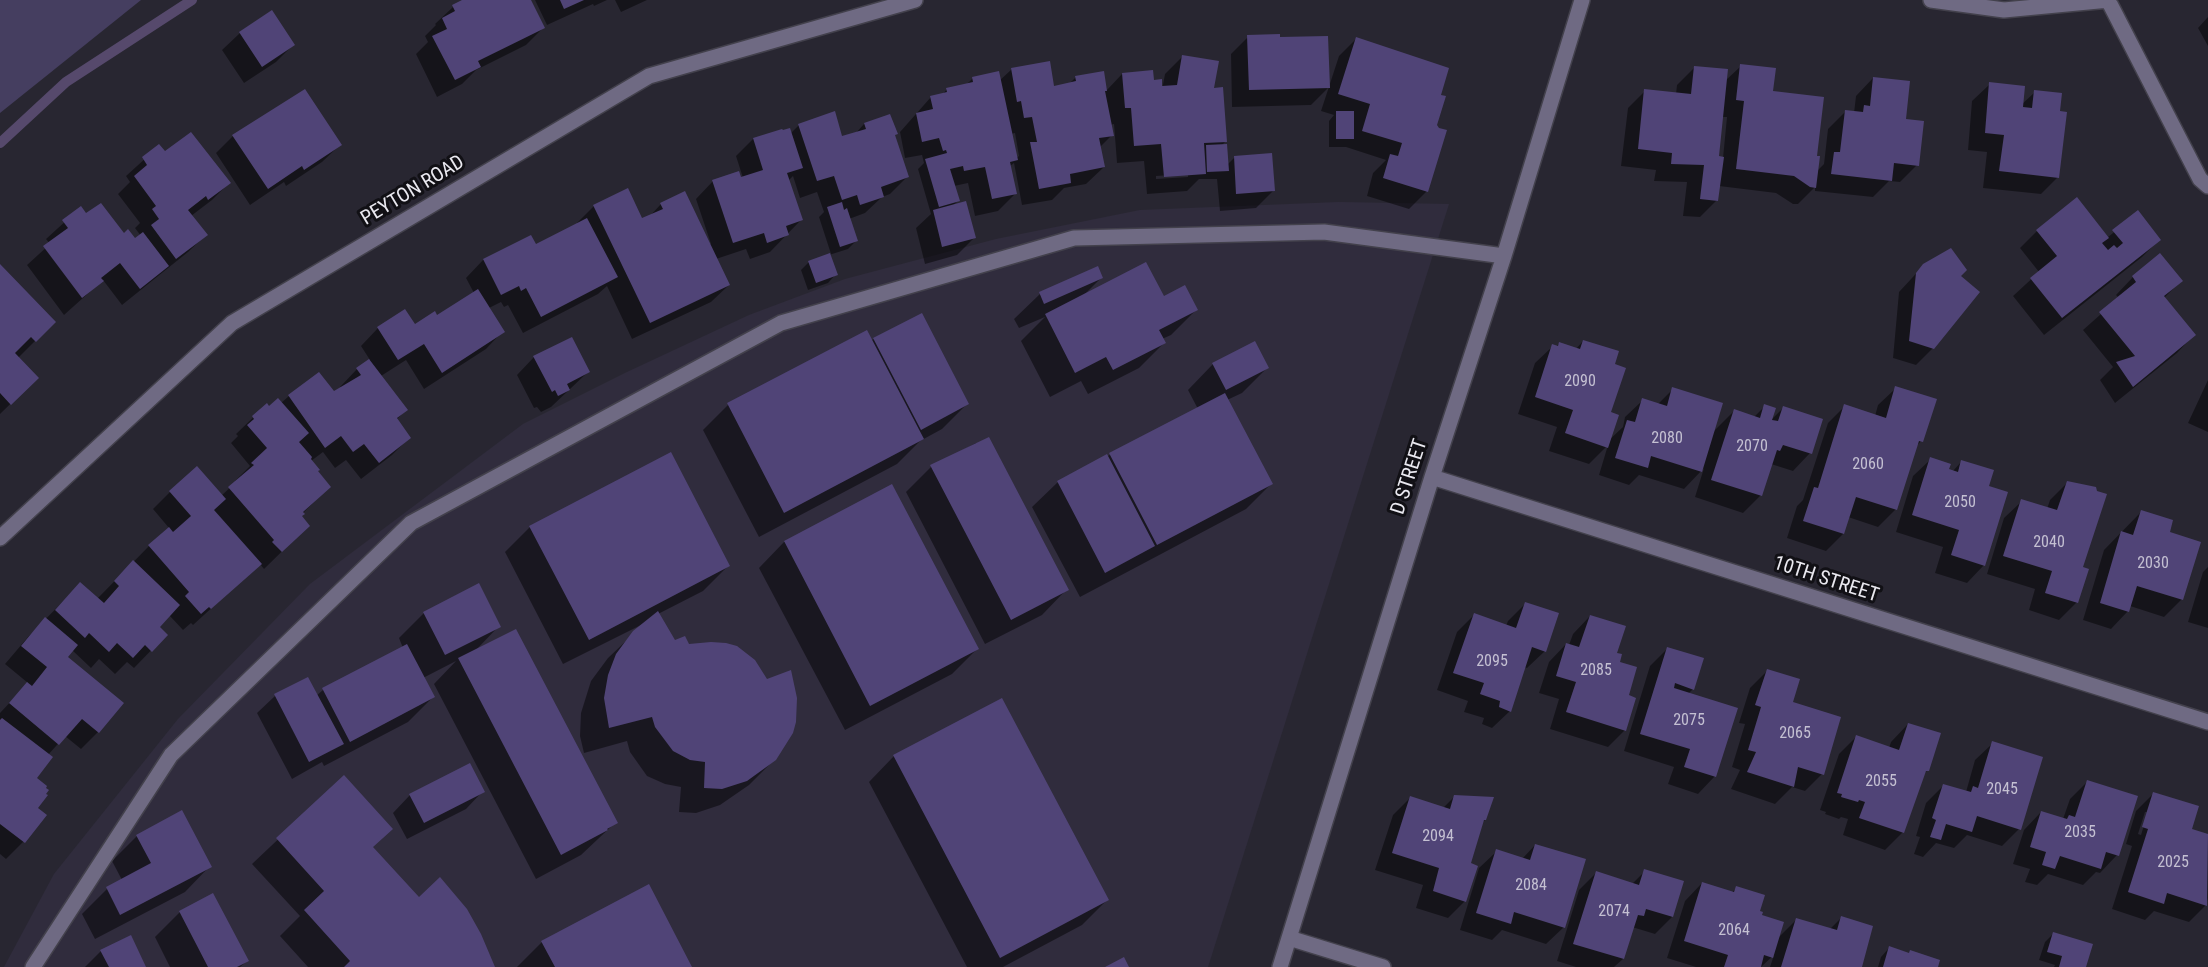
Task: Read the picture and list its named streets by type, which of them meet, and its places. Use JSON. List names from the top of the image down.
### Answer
{
  "streets": {
    "street": ["PEYTON ROAD", "D STREET", "10TH STREET"]
  },
  "crossings": [
    ["D STREET", "10TH STREET"]
  ],
  "house_numbers": [
    "2090",
    "2080",
    "2070",
    "2060",
    "2050",
    "2040",
    "2030",
    "2095",
    "2085",
    "2075",
    "2065",
    "2055",
    "2045",
    "2035",
    "2094",
    "2025",
    "2084",
    "2074",
    "2064"
  ]
}
